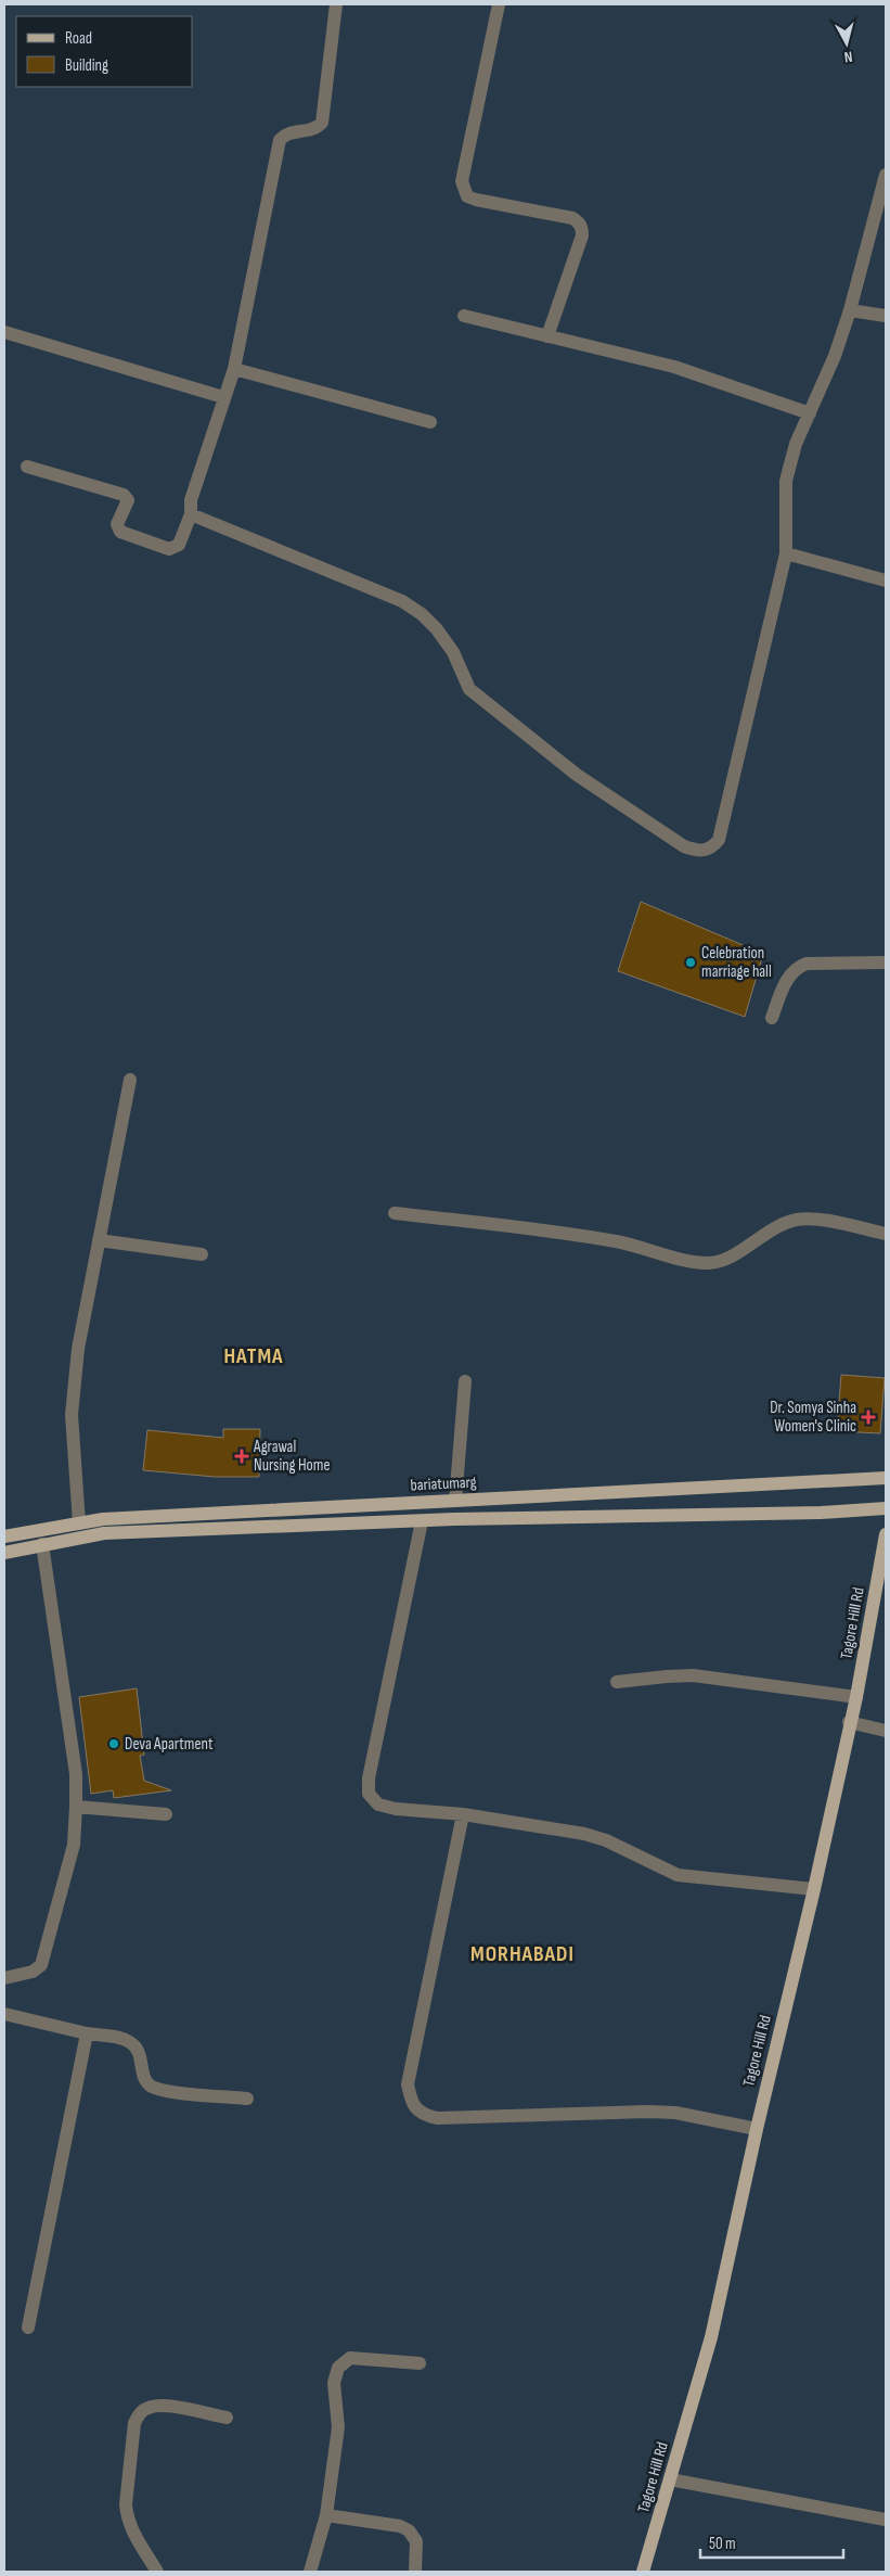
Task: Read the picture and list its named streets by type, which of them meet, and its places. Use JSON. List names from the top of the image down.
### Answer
{
  "streets": {
    "main road": ["bariatumarg", "Tagore Hill Rd"]
  },
  "districts": ["HATMA", "MORHABADI"],
  "places": {
    "other": ["Celebration marriage hall", "Deva Apartment"],
    "health": ["Dr. Somya Sinha Women's Clinic", "Agrawal Nursing Home"]
  },
  "legend": ["Road", "Building"],
  "scale_bar": "50 m",
  "north": "bottom"
}
